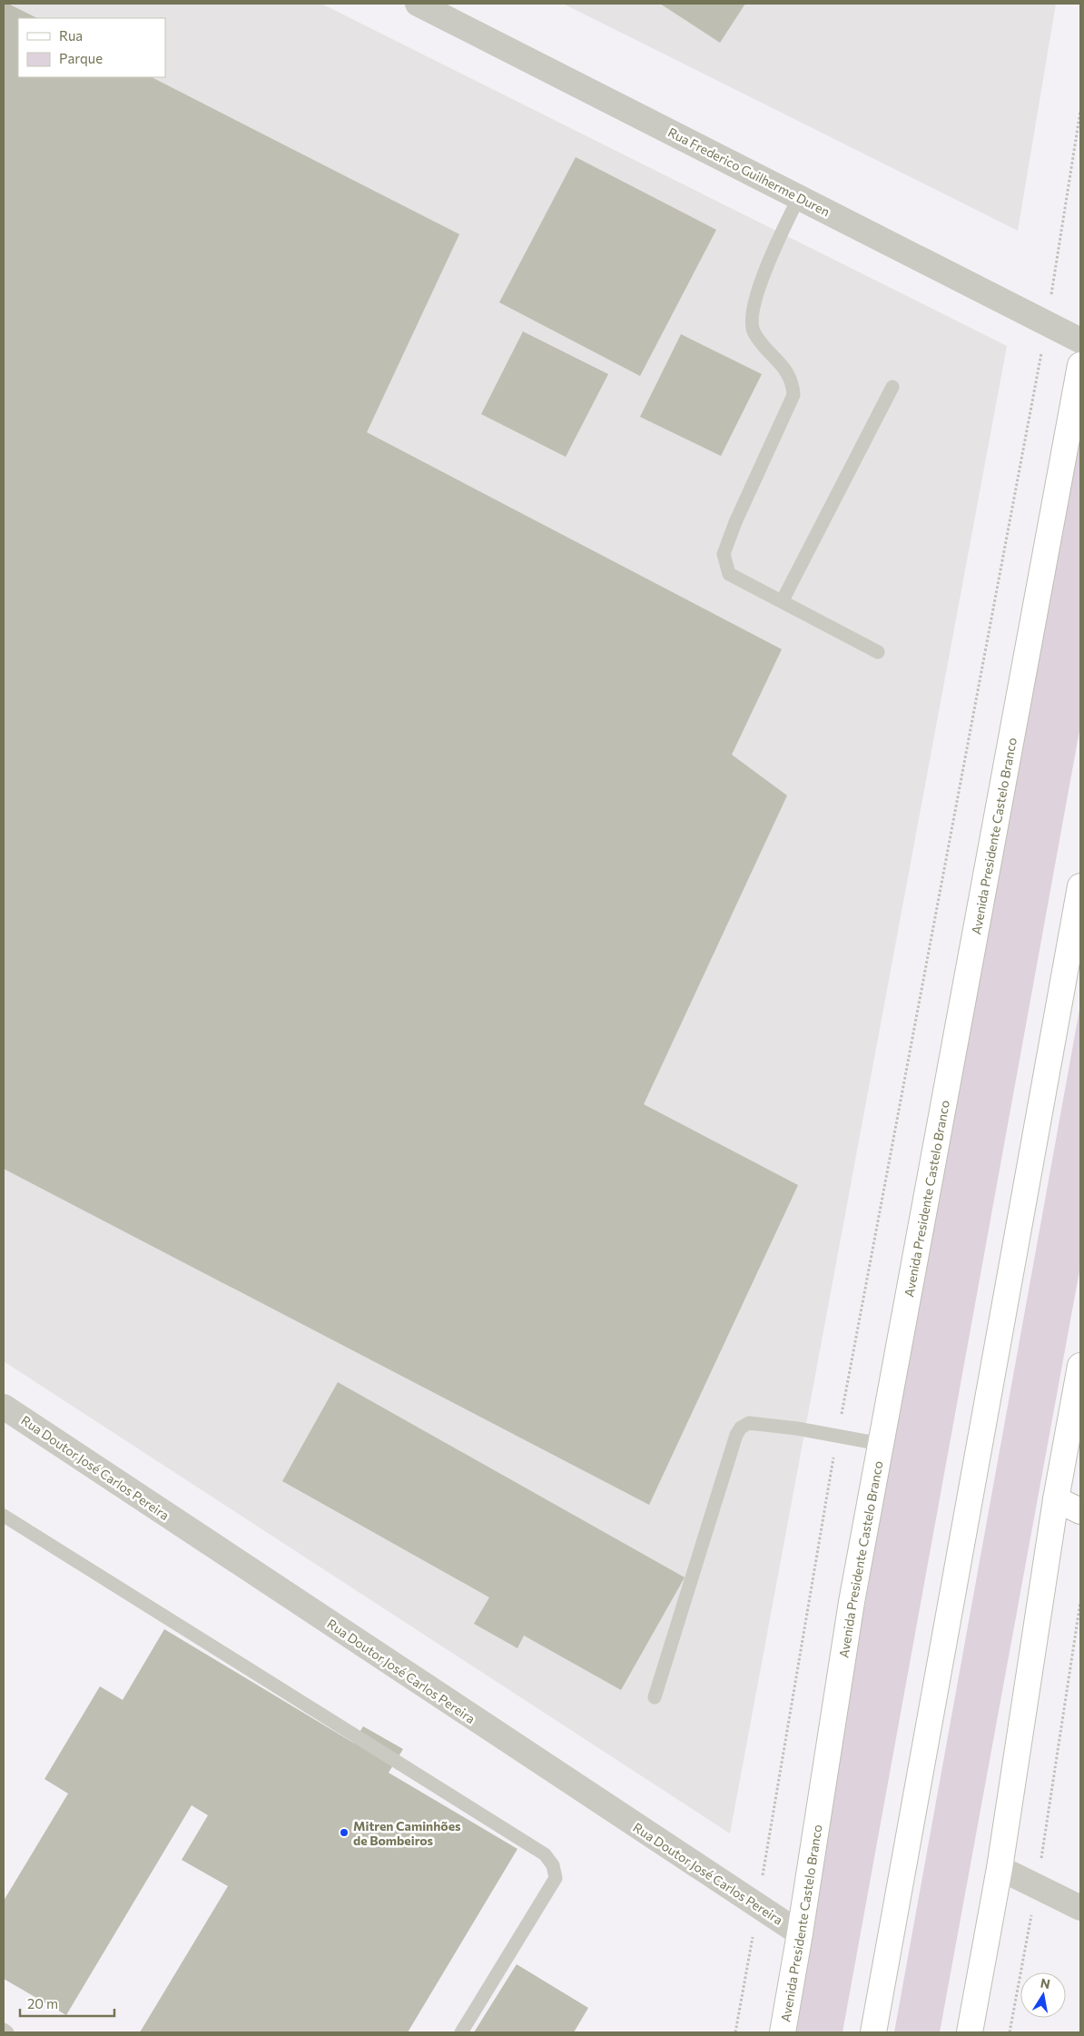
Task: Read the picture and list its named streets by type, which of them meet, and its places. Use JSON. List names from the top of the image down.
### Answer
{
  "streets": {
    "main road": ["Avenida Presidente Castelo Branco"],
    "street": ["Rua Frederico Guilherme Duren", "Rua Doutor José Carlos Pereira"]
  },
  "crossings": [
    ["Avenida Presidente Castelo Branco", "Rua Doutor José Carlos Pereira"]
  ],
  "places": ["Mitren Caminhões de Bombeiros"],
  "legend": ["Rua", "Parque"],
  "scale_bar": "20 m",
  "north": "top"
}
